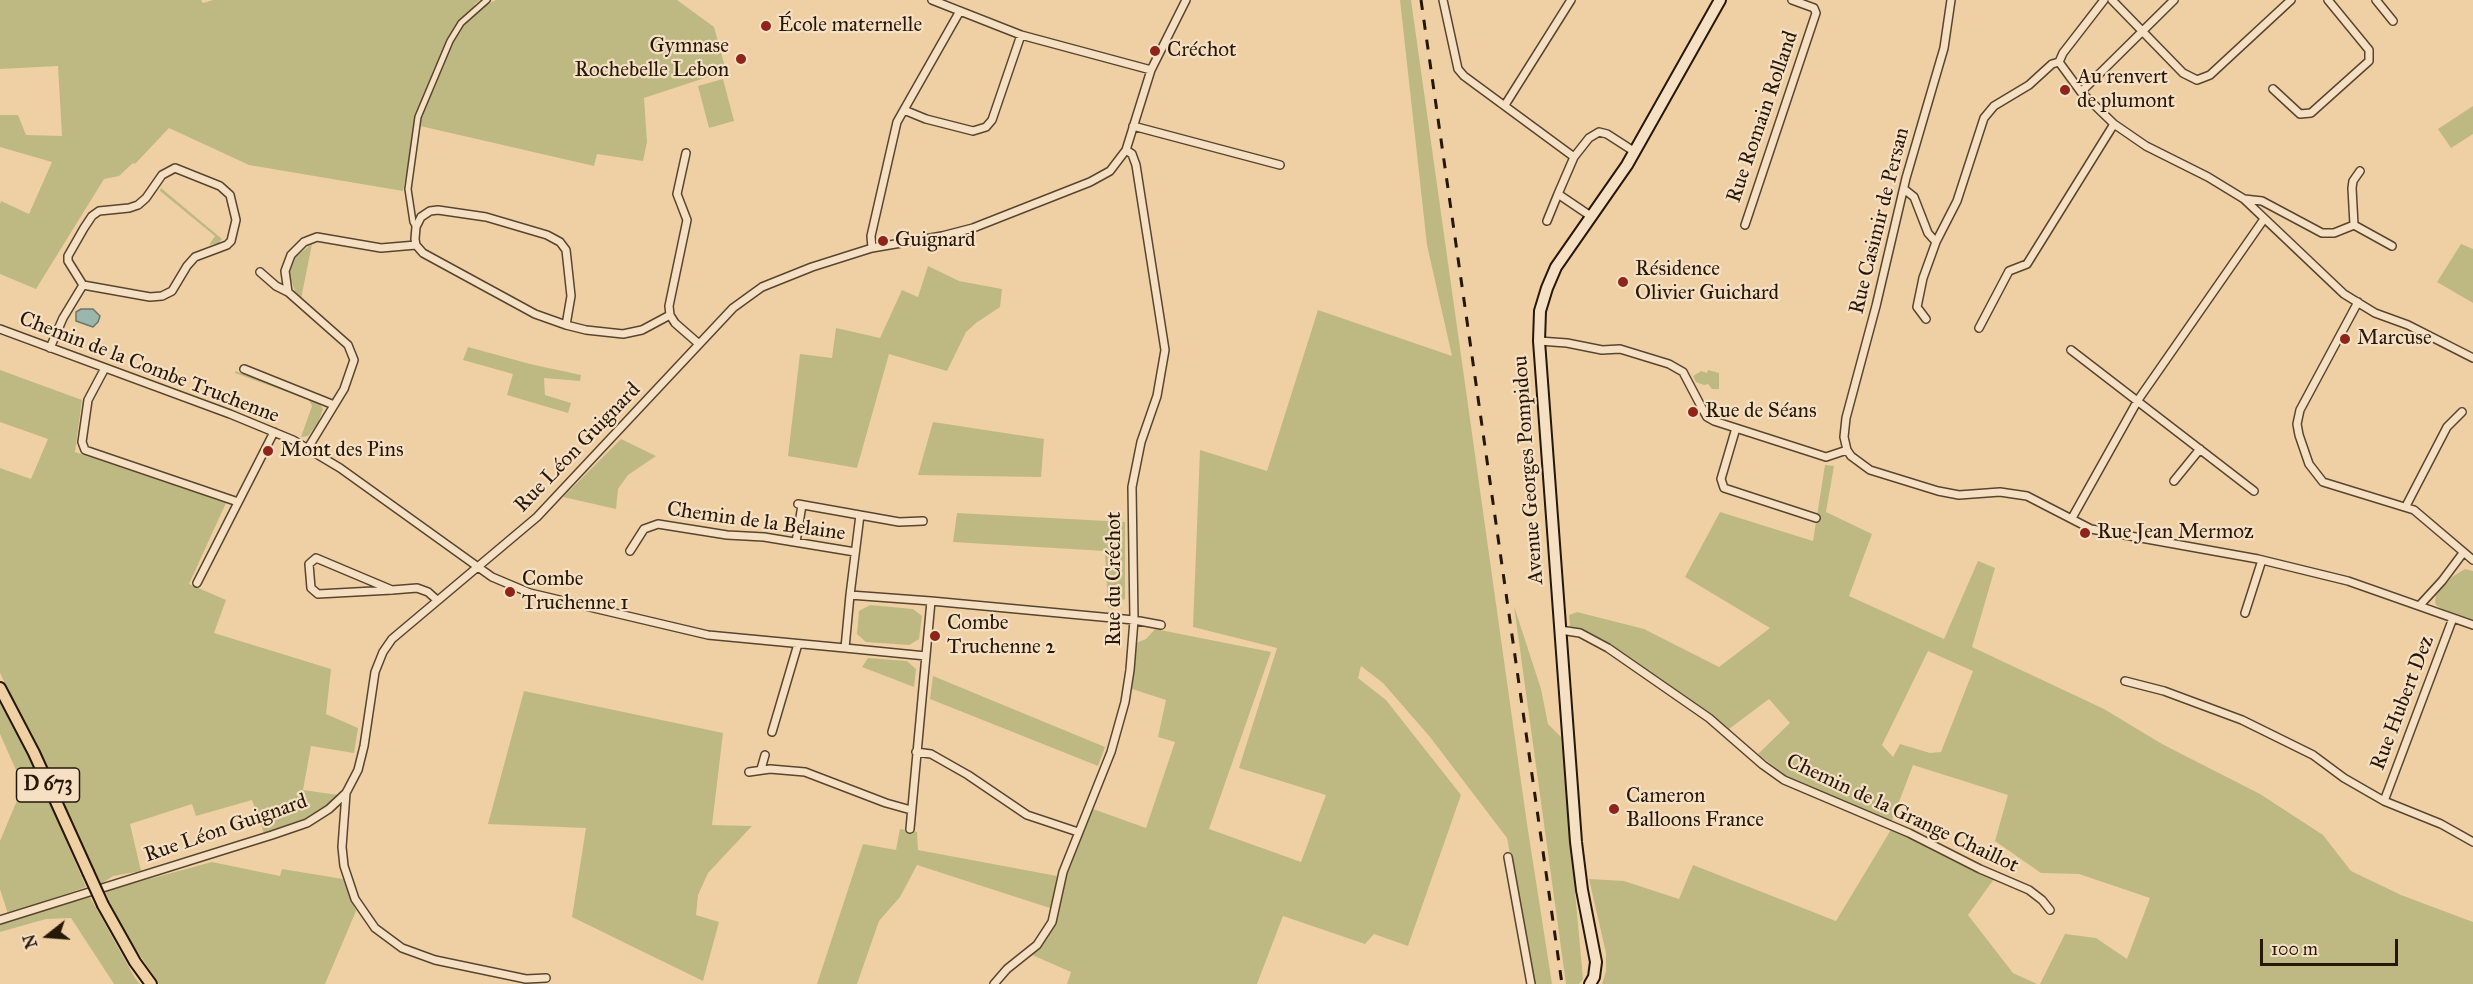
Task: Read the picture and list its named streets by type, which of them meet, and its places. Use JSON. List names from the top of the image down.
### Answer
{
  "streets": {
    "main road": ["Avenue Georges Pompidou", "D 673"],
    "street": [
      "Rue Romain Rolland",
      "Rue Casimir de Persan",
      "Chemin de la Combe Truchenne",
      "Rue Léon Guignard",
      "Chemin de la Belaine",
      "Rue du Créchot",
      "Rue Hubert Dez",
      "Chemin de la Grange Chaillot"
    ]
  },
  "crossings": [
    ["Chemin de la Combe Truchenne", "Rue Léon Guignard"],
    ["Rue Léon Guignard", "Rue du Créchot"],
    ["Avenue Georges Pompidou", "Chemin de la Grange Chaillot"]
  ],
  "places": [
    "École maternelle",
    "Créchot",
    "Gymnase Rochebelle Lebon",
    "Au renvert de plumont",
    "Guignard",
    "Résidence Olivier Guichard",
    "Marcuse",
    "Rue de Séans",
    "Mont des Pins",
    "Rue Jean Mermoz",
    "Combe Truchenne 1",
    "Combe Truchenne 2",
    "Cameron Balloons France"
  ],
  "scale_bar": "100 m",
  "north": "left"
}
